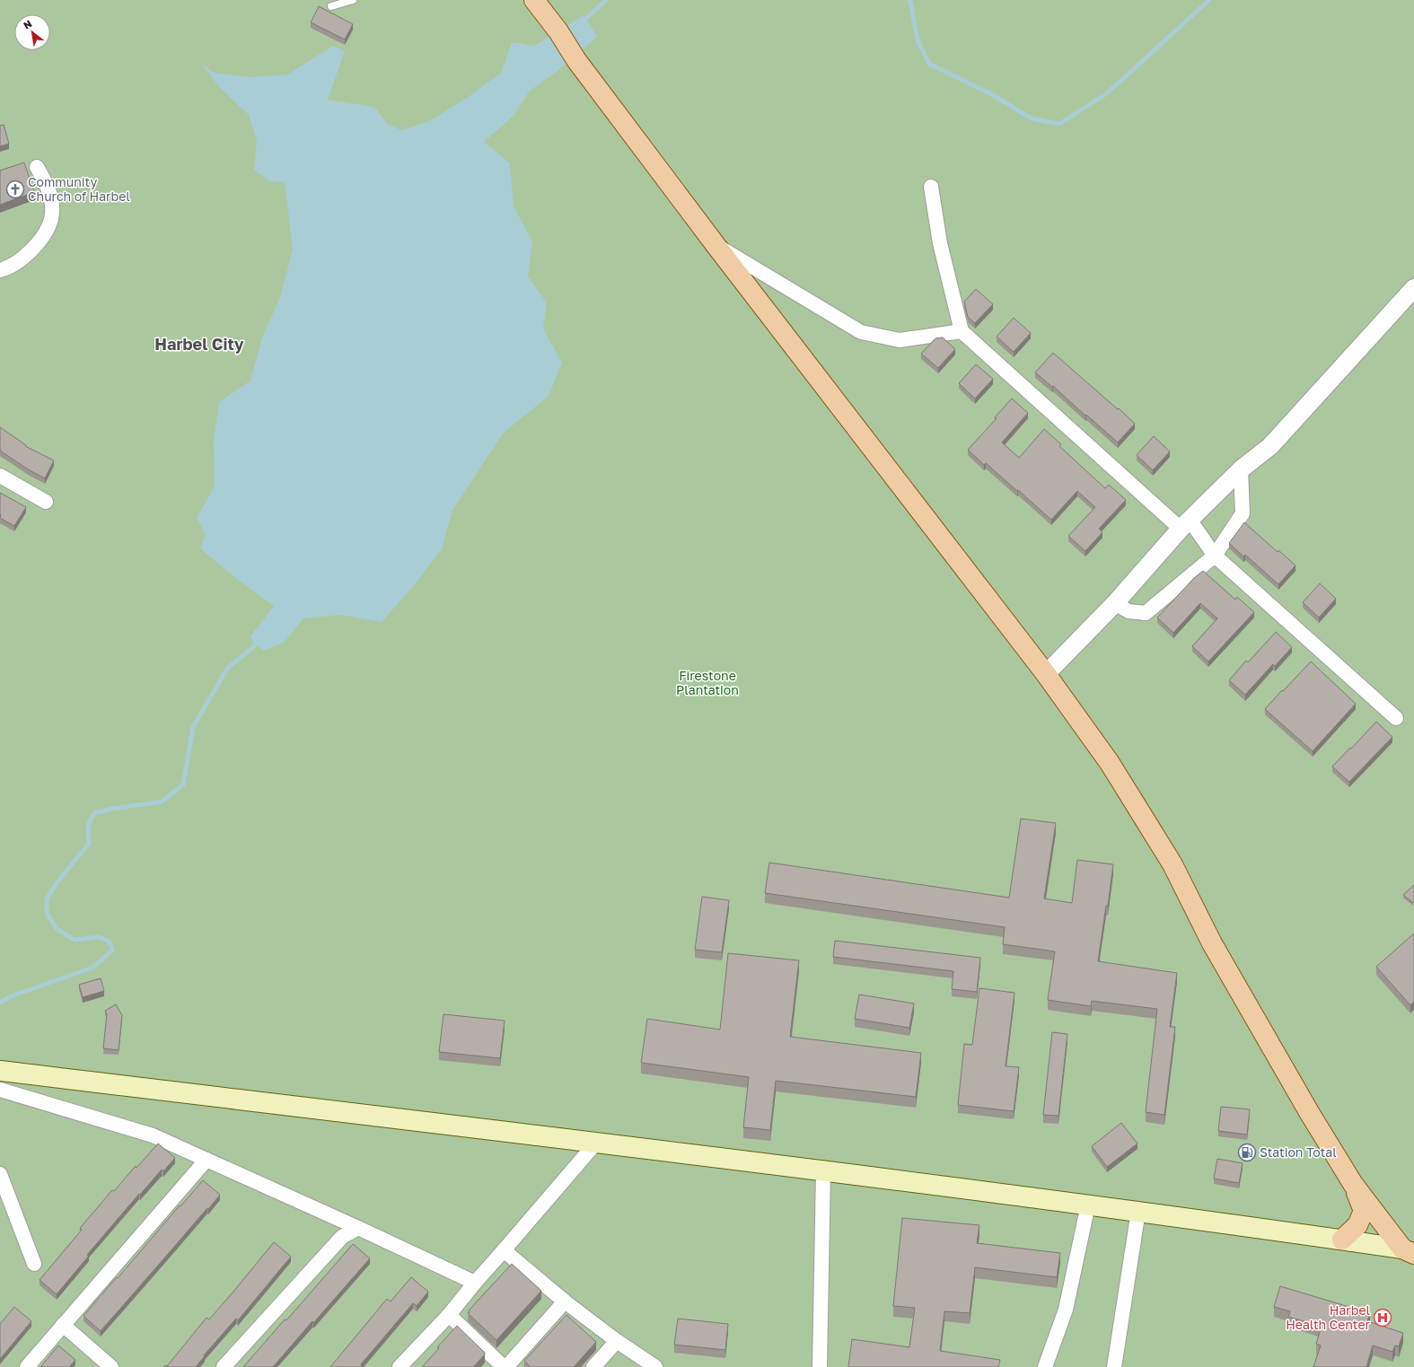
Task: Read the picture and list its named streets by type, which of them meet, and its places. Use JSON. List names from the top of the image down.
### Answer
{
  "districts": ["Harbel City"],
  "parks": ["Firestone Plantation"],
  "places": {
    "church": ["Community Church of Harbel"],
    "fuel station": ["Station Total"],
    "hospital": ["Harbel Health Center"]
  },
  "north": "top left"
}
